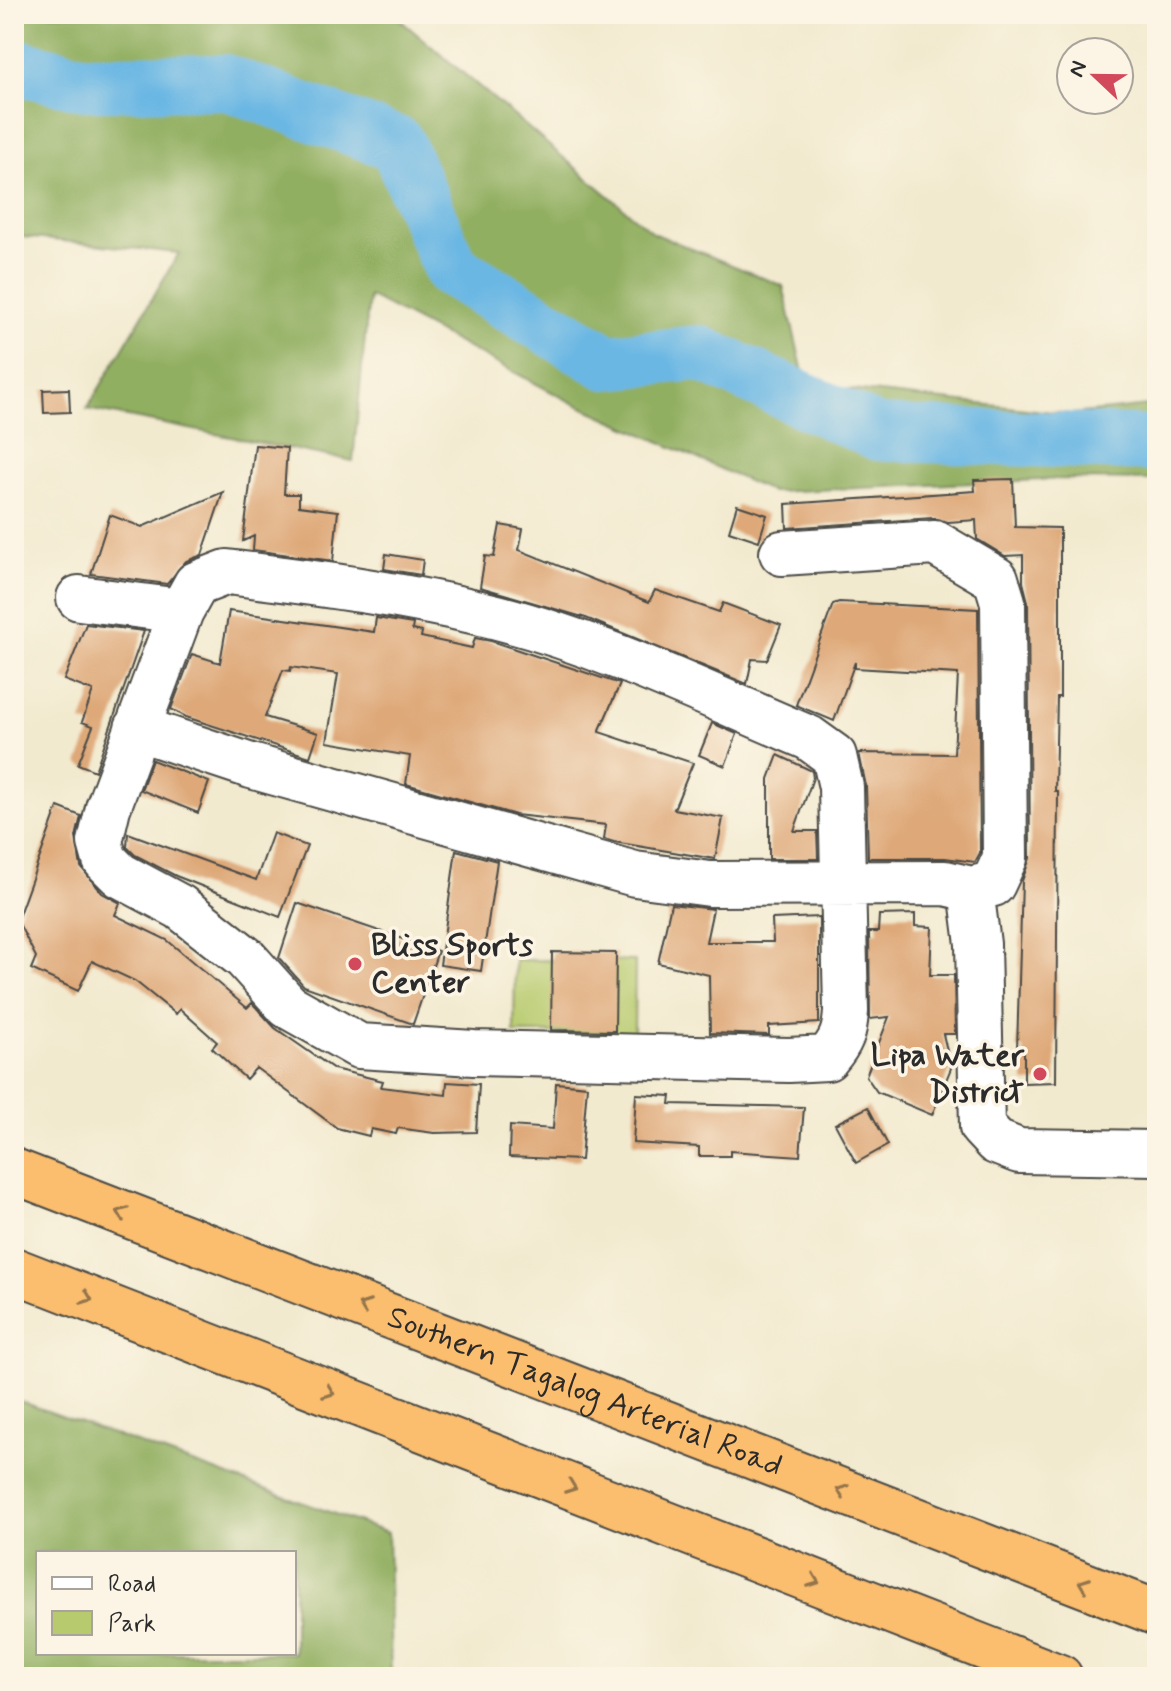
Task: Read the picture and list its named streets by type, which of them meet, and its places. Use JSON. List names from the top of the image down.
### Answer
{
  "streets": {
    "highway": ["Southern Tagalog Arterial Road"]
  },
  "places": ["Bliss Sports Center", "Lipa Water District"],
  "legend": ["Road", "Park"],
  "north": "left"
}
